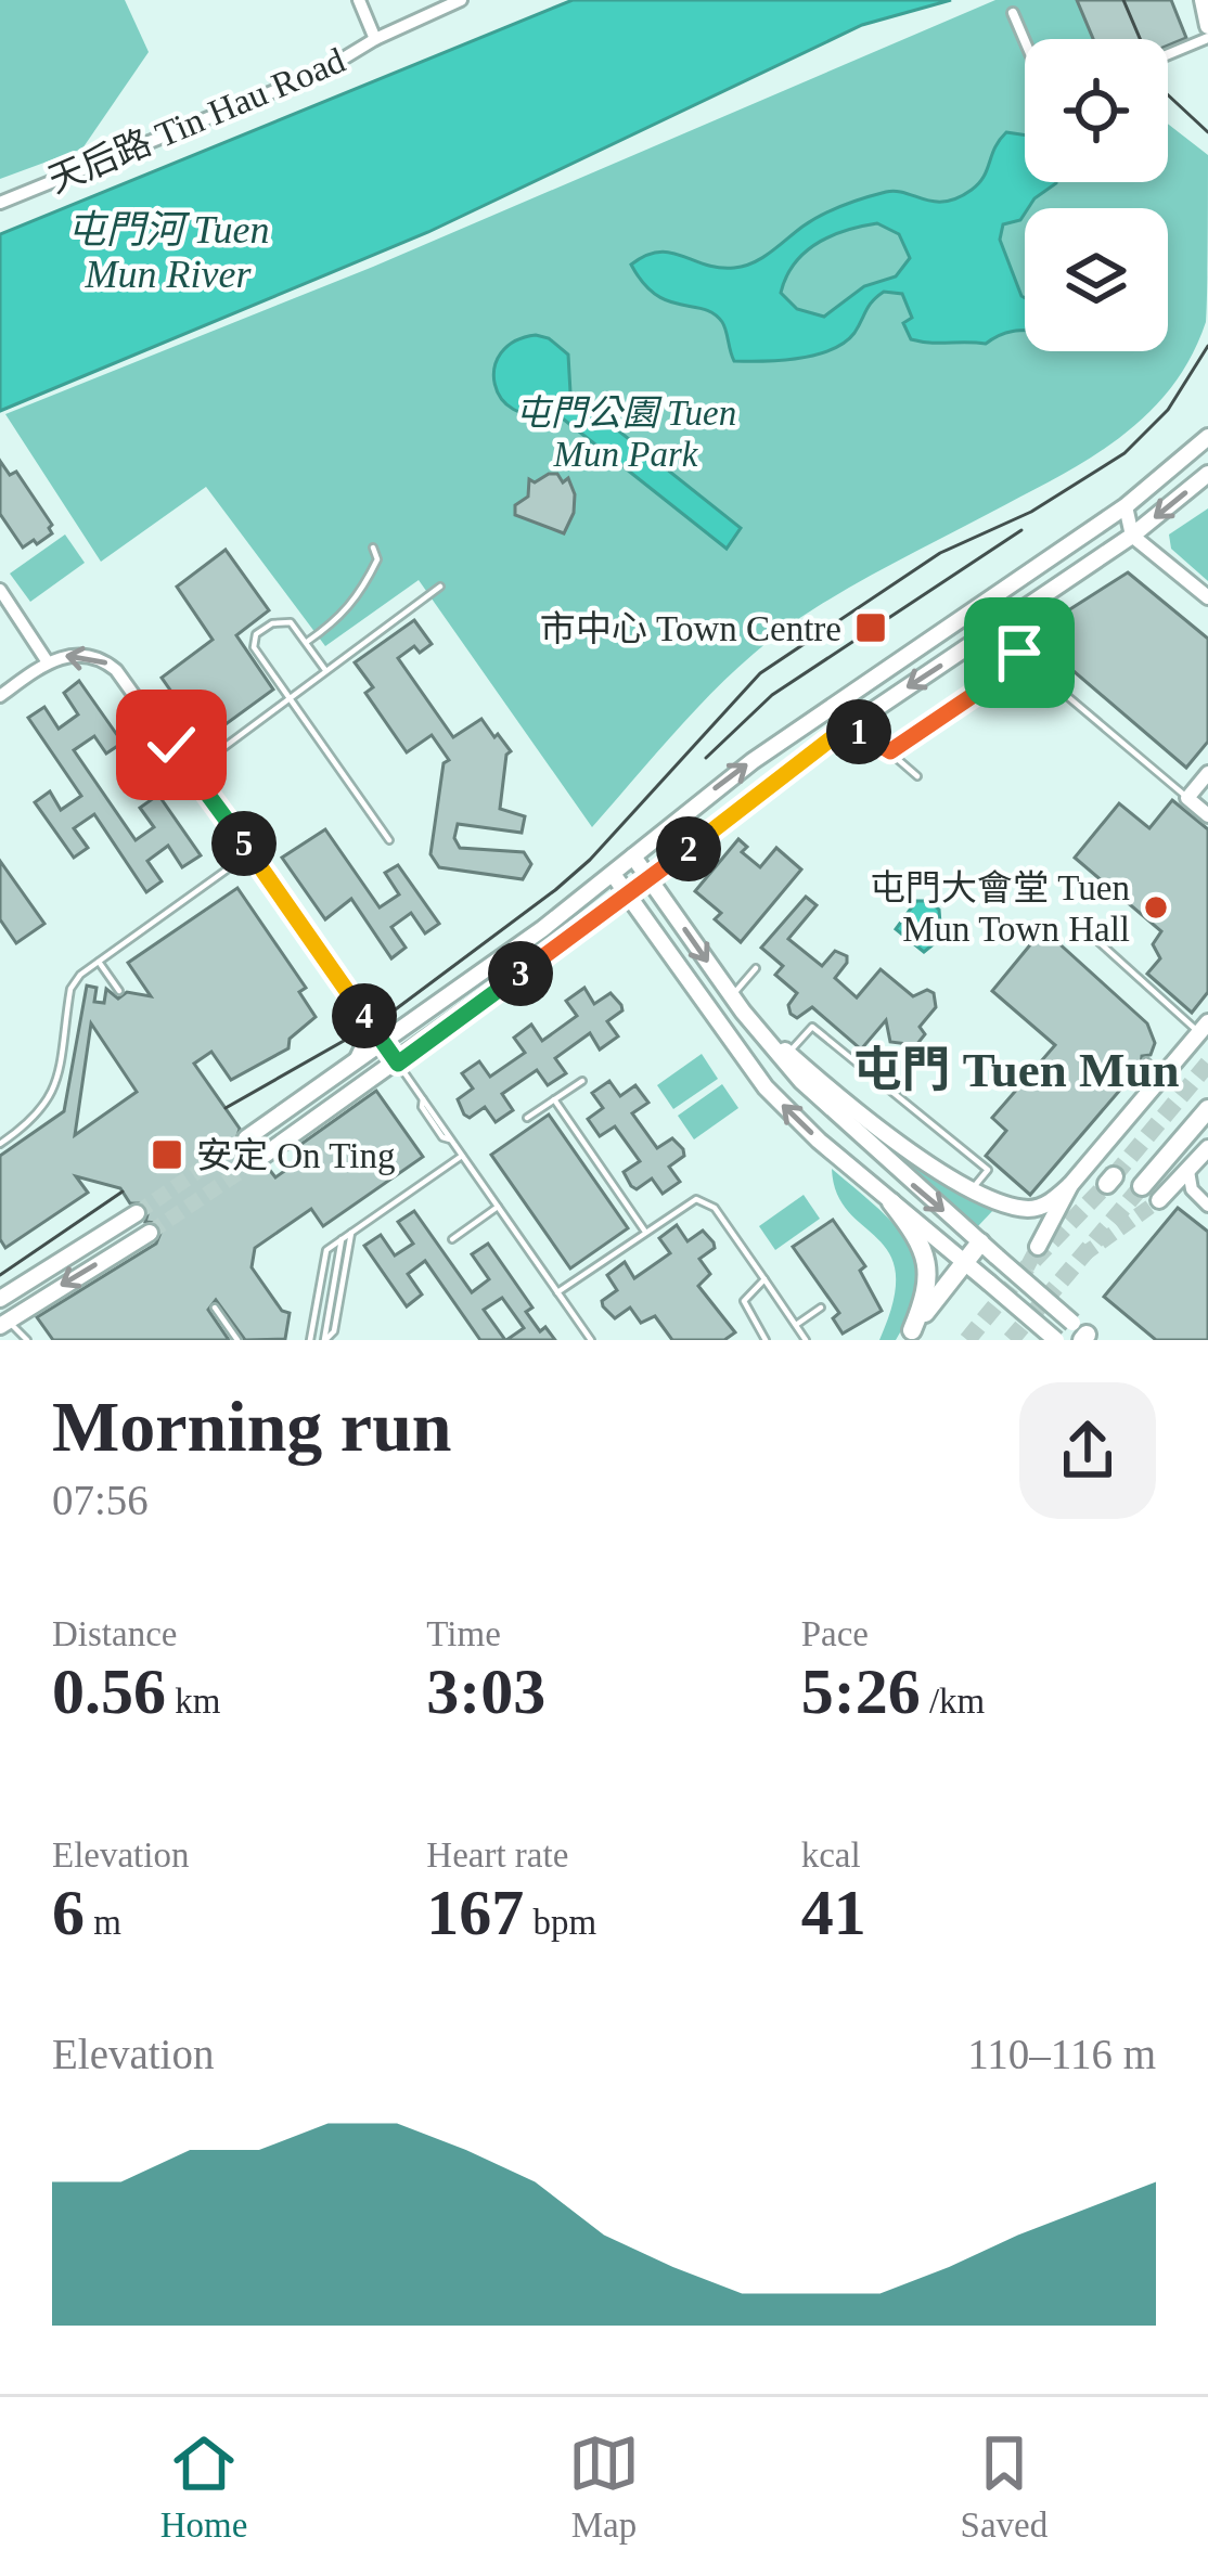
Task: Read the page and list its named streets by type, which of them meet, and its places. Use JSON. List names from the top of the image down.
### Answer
{
  "streets": {
    "street": ["天后路 Tin Hau Road"]
  },
  "districts": ["屯門 Tuen Mun"],
  "water": ["屯門河 Tuen Mun River"],
  "parks": ["屯門公園 Tuen Mun Park"],
  "places": {
    "transit": ["市中心 Town Centre", "安定 On Ting"],
    "other": ["屯門大會堂 Tuen Mun Town Hall"]
  },
  "page": {
    "pins": [
      "1",
      "5",
      "2",
      "3",
      "4"
    ],
    "heading": ["Morning run", "07:56"],
    "stats": [
      ["Distance", "0.56 km"],
      ["Time", "3:03"],
      ["Pace", "5:26 /km"],
      ["Elevation", "6 m"],
      ["Heart rate", "167 bpm"],
      ["kcal", "41"]
    ],
    "chart": ["Elevation", "110–116 m"],
    "tabs": ["Home", "Map", "Saved"]
  }
}
